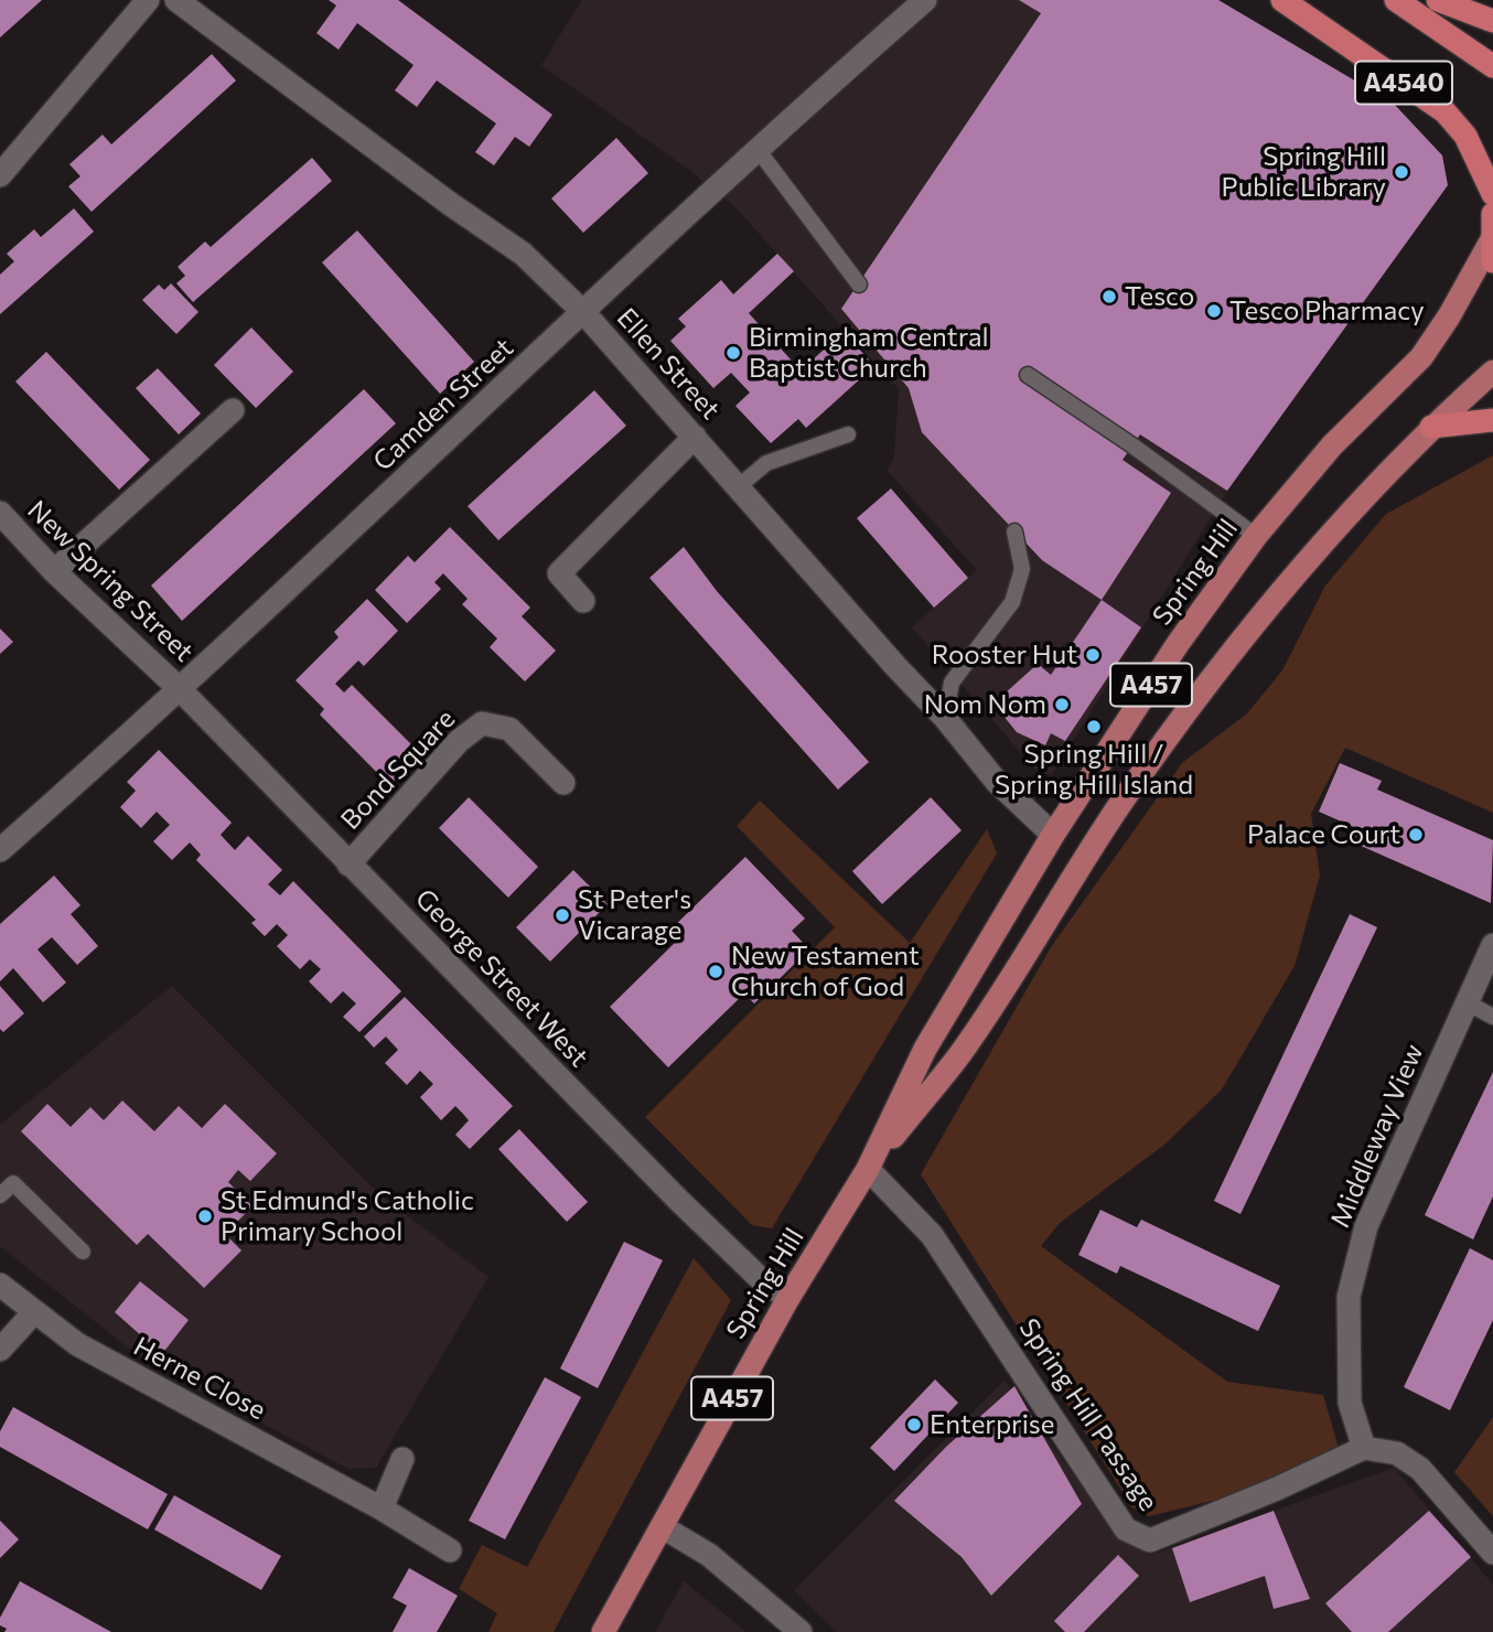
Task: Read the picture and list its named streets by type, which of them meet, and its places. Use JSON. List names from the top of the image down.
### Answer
{
  "streets": {
    "highway": ["A4540", "Spring Hill"],
    "main road": ["A457"],
    "street": [
      "Ellen Street",
      "Camden Street",
      "New Spring Street",
      "Bond Square",
      "George Street West",
      "Middleway View",
      "Herne Close",
      "Spring Hill Passage"
    ]
  },
  "crossings": [
    ["Ellen Street", "Camden Street"],
    ["Ellen Street", "Spring Hill"],
    ["Camden Street", "New Spring Street"],
    ["Camden Street", "George Street West"],
    ["Spring Hill", "George Street West"],
    ["Spring Hill", "Spring Hill Passage"],
    ["New Spring Street", "George Street West"],
    ["Bond Square", "George Street West"],
    ["Middleway View", "Spring Hill Passage"]
  ],
  "places": [
    "Spring Hill Public Library",
    "Tesco",
    "Tesco Pharmacy",
    "Birmingham Central Baptist Church",
    "Rooster Hut",
    "Nom Nom",
    "Spring Hill / Spring Hill Island",
    "Palace Court",
    "St Peter's Vicarage",
    "New Testament Church of God",
    "St Edmund's Catholic Primary School",
    "Enterprise"
  ]
}
